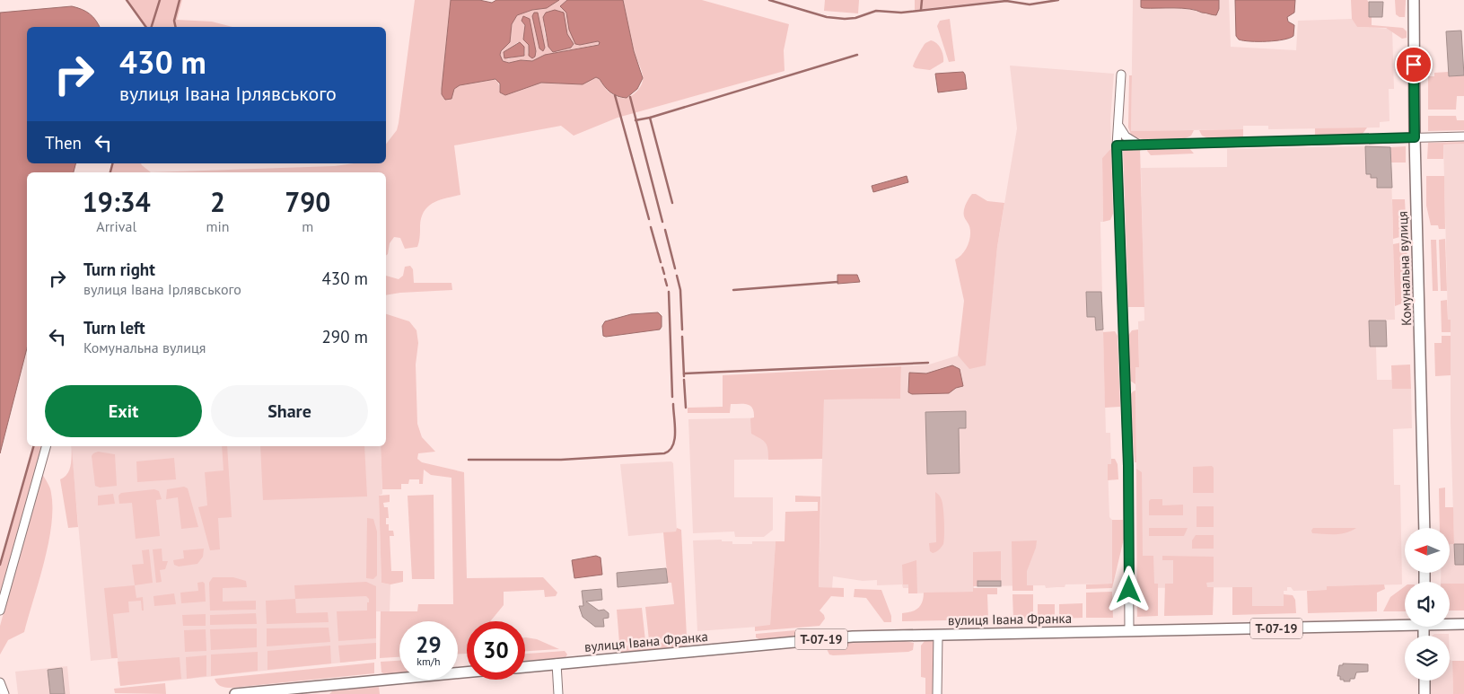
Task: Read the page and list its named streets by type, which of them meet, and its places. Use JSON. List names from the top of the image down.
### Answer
{
  "streets": {
    "main road": ["Комунальна вулиця", "вулиця Івана Франка", "Т-07-19"]
  },
  "north": "left",
  "page": {
    "turn": ["430 m", "вулиця Івана Ірлявського"],
    "then": "Then",
    "eta": [
      "19:34",
      "Arrival",
      "2",
      "min",
      "790",
      "m"
    ],
    "list": [
      {
        "name": "Turn right",
        "note": "вулиця Івана Ірлявського",
        "value": "430 m"
      },
      {
        "name": "Turn left",
        "note": "Комунальна вулиця",
        "value": "290 m"
      }
    ],
    "buttons": ["Exit", "Share"],
    "speed": "29 km/h",
    "limit": "30"
  }
}
